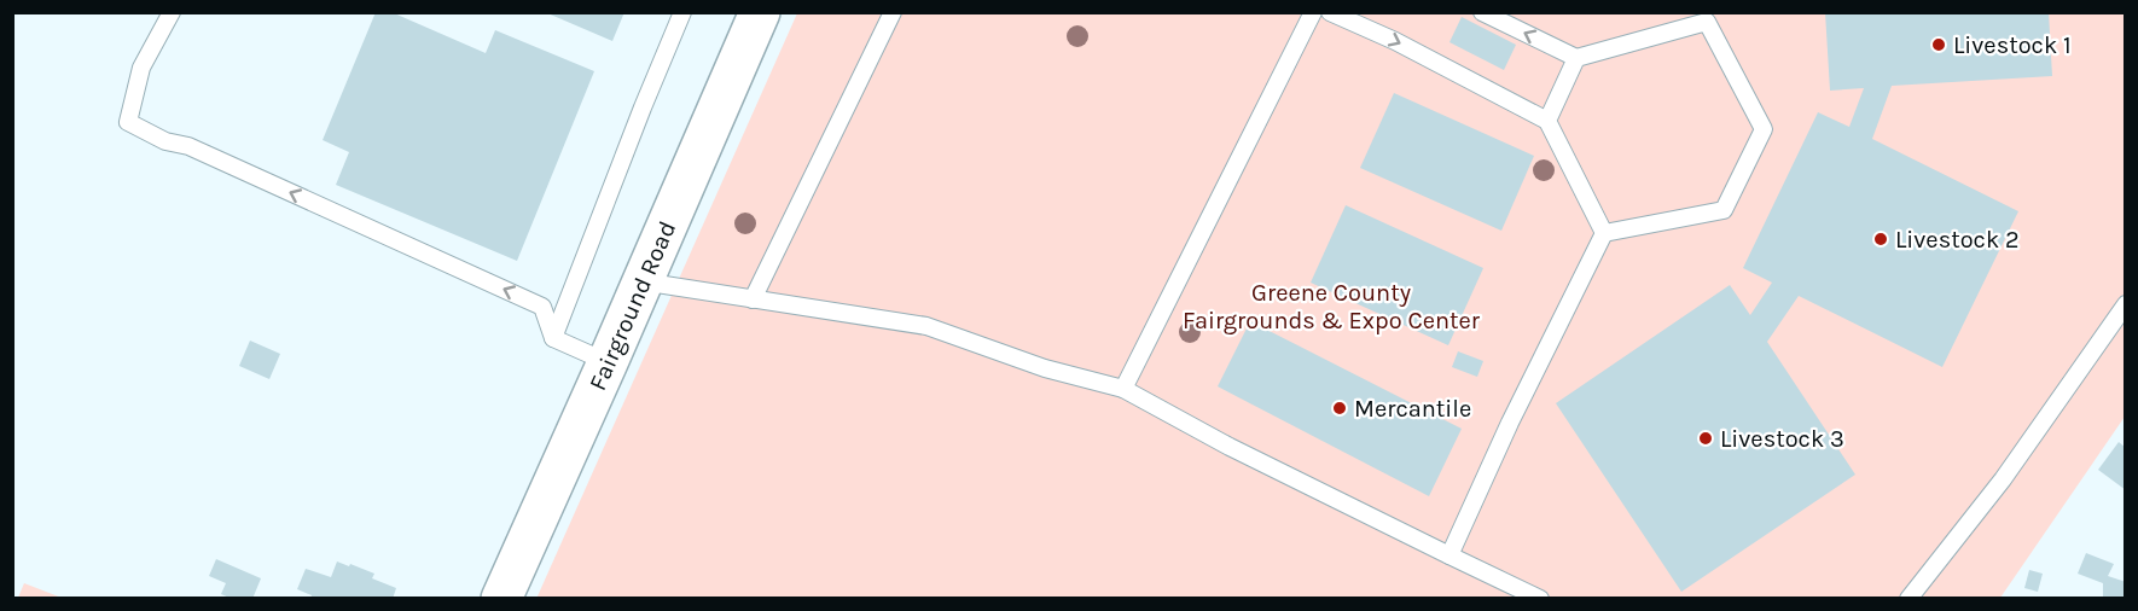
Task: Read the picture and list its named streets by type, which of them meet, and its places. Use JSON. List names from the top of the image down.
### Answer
{
  "streets": {
    "street": ["Fairground Road"]
  },
  "parks": ["Greene County Fairgrounds & Expo Center"],
  "places": [
    "Livestock 1",
    "Livestock 2",
    "Mercantile",
    "Livestock 3"
  ]
}
